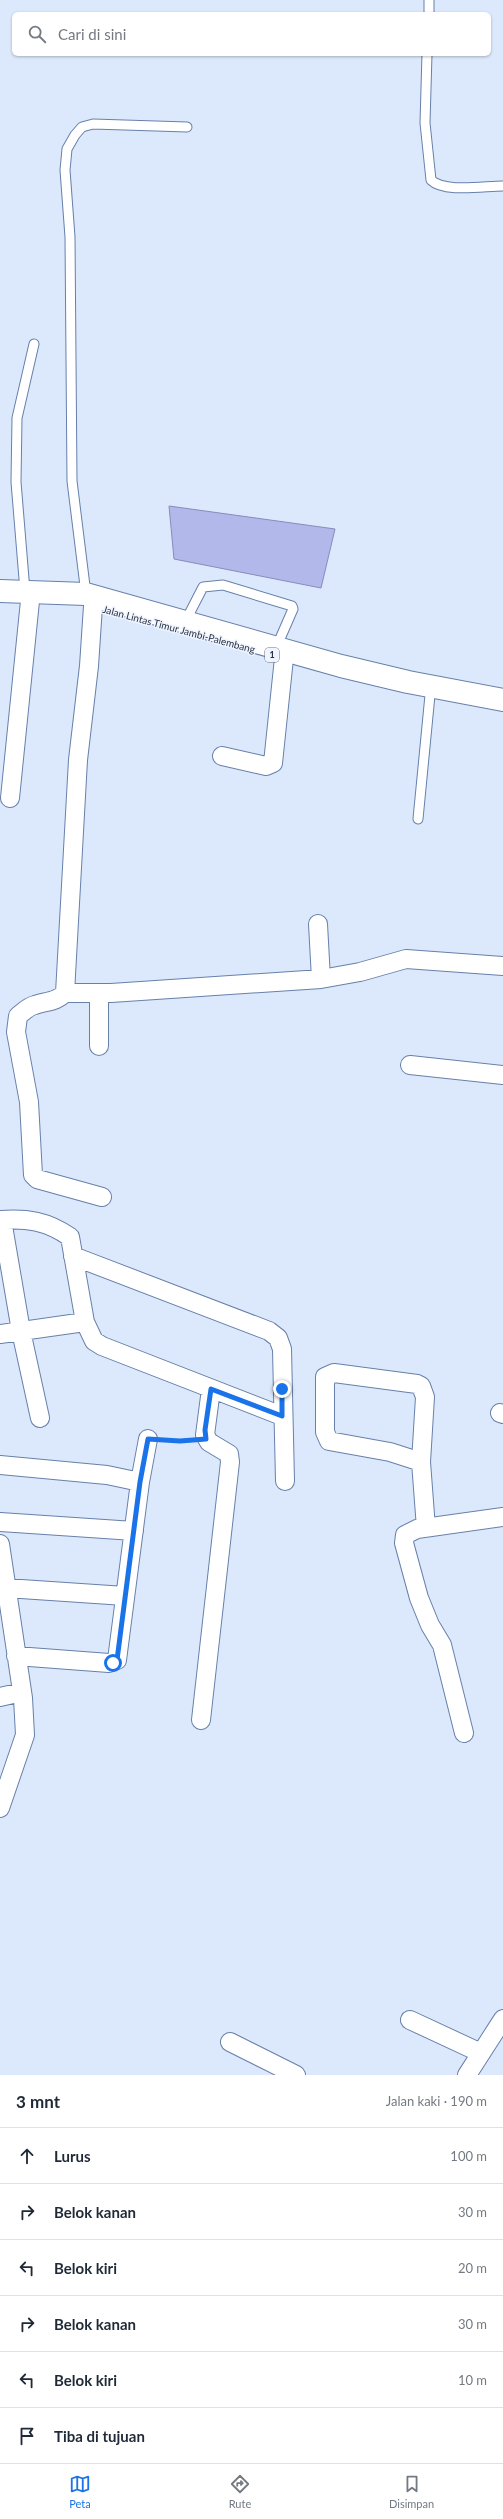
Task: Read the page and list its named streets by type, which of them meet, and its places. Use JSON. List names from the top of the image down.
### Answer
{
  "streets": {
    "highway": ["Jalan Lintas Timur Jambi-Palembang", "1"]
  },
  "page": {
    "search": "Cari di sini",
    "heading": ["3 mnt", "Jalan kaki · 190 m"],
    "list": [
      ["Lurus", "100 m"],
      ["Belok kanan", "30 m"],
      ["Belok kiri", "20 m"],
      ["Belok kanan", "30 m"],
      ["Belok kiri", "10 m"],
      "Tiba di tujuan"
    ],
    "nav": ["Peta", "Rute", "Disimpan"]
  }
}
